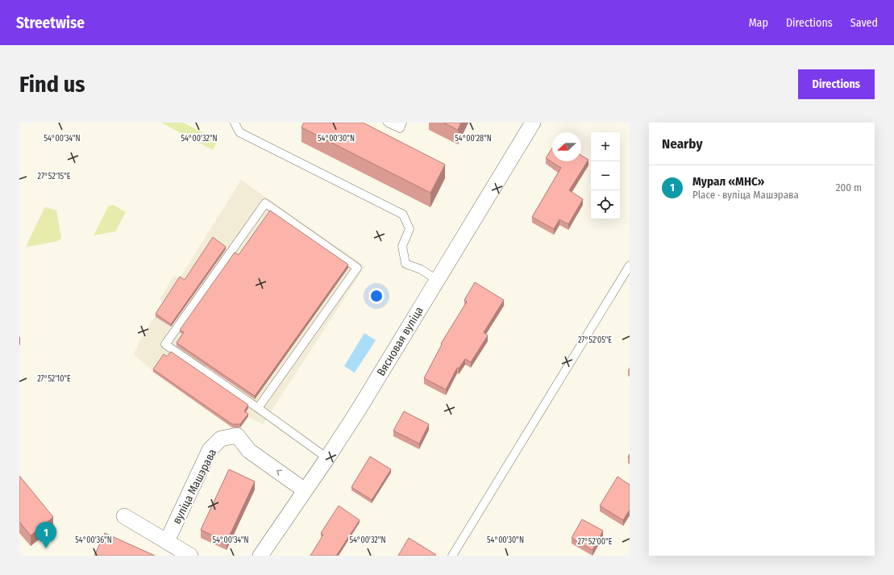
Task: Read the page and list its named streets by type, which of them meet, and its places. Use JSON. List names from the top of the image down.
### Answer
{
  "streets": {
    "street": ["Вясновая вуліца", "вуліца Машэрава"]
  },
  "crossings": [
    ["Вясновая вуліца", "вуліца Машэрава"]
  ],
  "north": "left",
  "page": {
    "header": "Streetwise",
    "nav": ["Map", "Directions", "Saved"],
    "buttons": "Directions",
    "title": "Find us",
    "heading": "Nearby",
    "map_buttons": ["+", "−"],
    "list": [
      {
        "mark": "1",
        "name": "Мурал «МНС»",
        "note": "Place · вуліца Машэрава",
        "value": "200 m"
      }
    ],
    "pins": "1"
  },
  "coordinates": [
    "54°00'34\"N",
    "54°00'32\"N",
    "54°00'30\"N",
    "54°00'28\"N",
    "27°52'15\"E",
    "27°52'05\"E",
    "27°52'10\"E",
    "54°00'36\"N",
    "27°52'00\"E"
  ]
}
